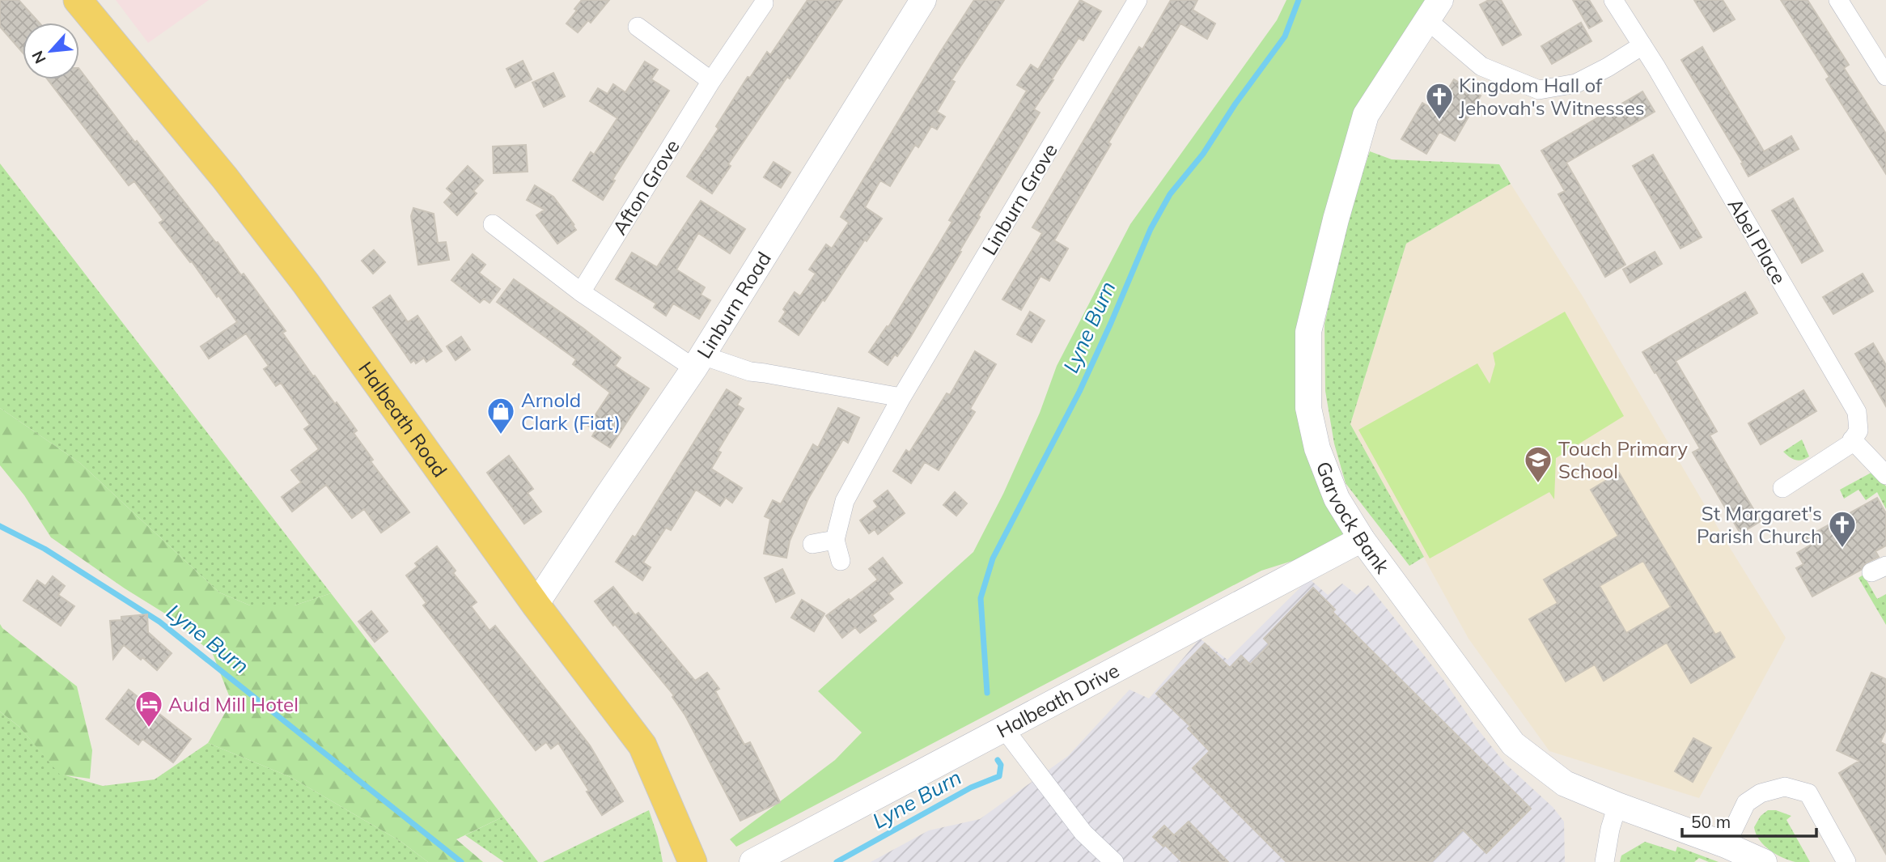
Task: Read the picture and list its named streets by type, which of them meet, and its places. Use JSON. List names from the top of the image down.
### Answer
{
  "streets": {
    "main road": ["Halbeath Road"],
    "street": [
      "Afton Grove",
      "Linburn Grove",
      "Abel Place",
      "Linburn Road",
      "Garvock Bank",
      "Halbeath Drive"
    ]
  },
  "crossings": [
    ["Linburn Road", "Halbeath Road"],
    ["Garvock Bank", "Halbeath Drive"]
  ],
  "water": ["Lyne Burn"],
  "places": {
    "church": ["Kingdom Hall of Jehovah's Witnesses", "St Margaret's Parish Church"],
    "shop": ["Arnold Clark (Fiat)"],
    "school or university": ["Touch Primary School"],
    "hotel": ["Auld Mill Hotel"]
  },
  "scale_bar": "50 m",
  "north": "bottom left"
}
